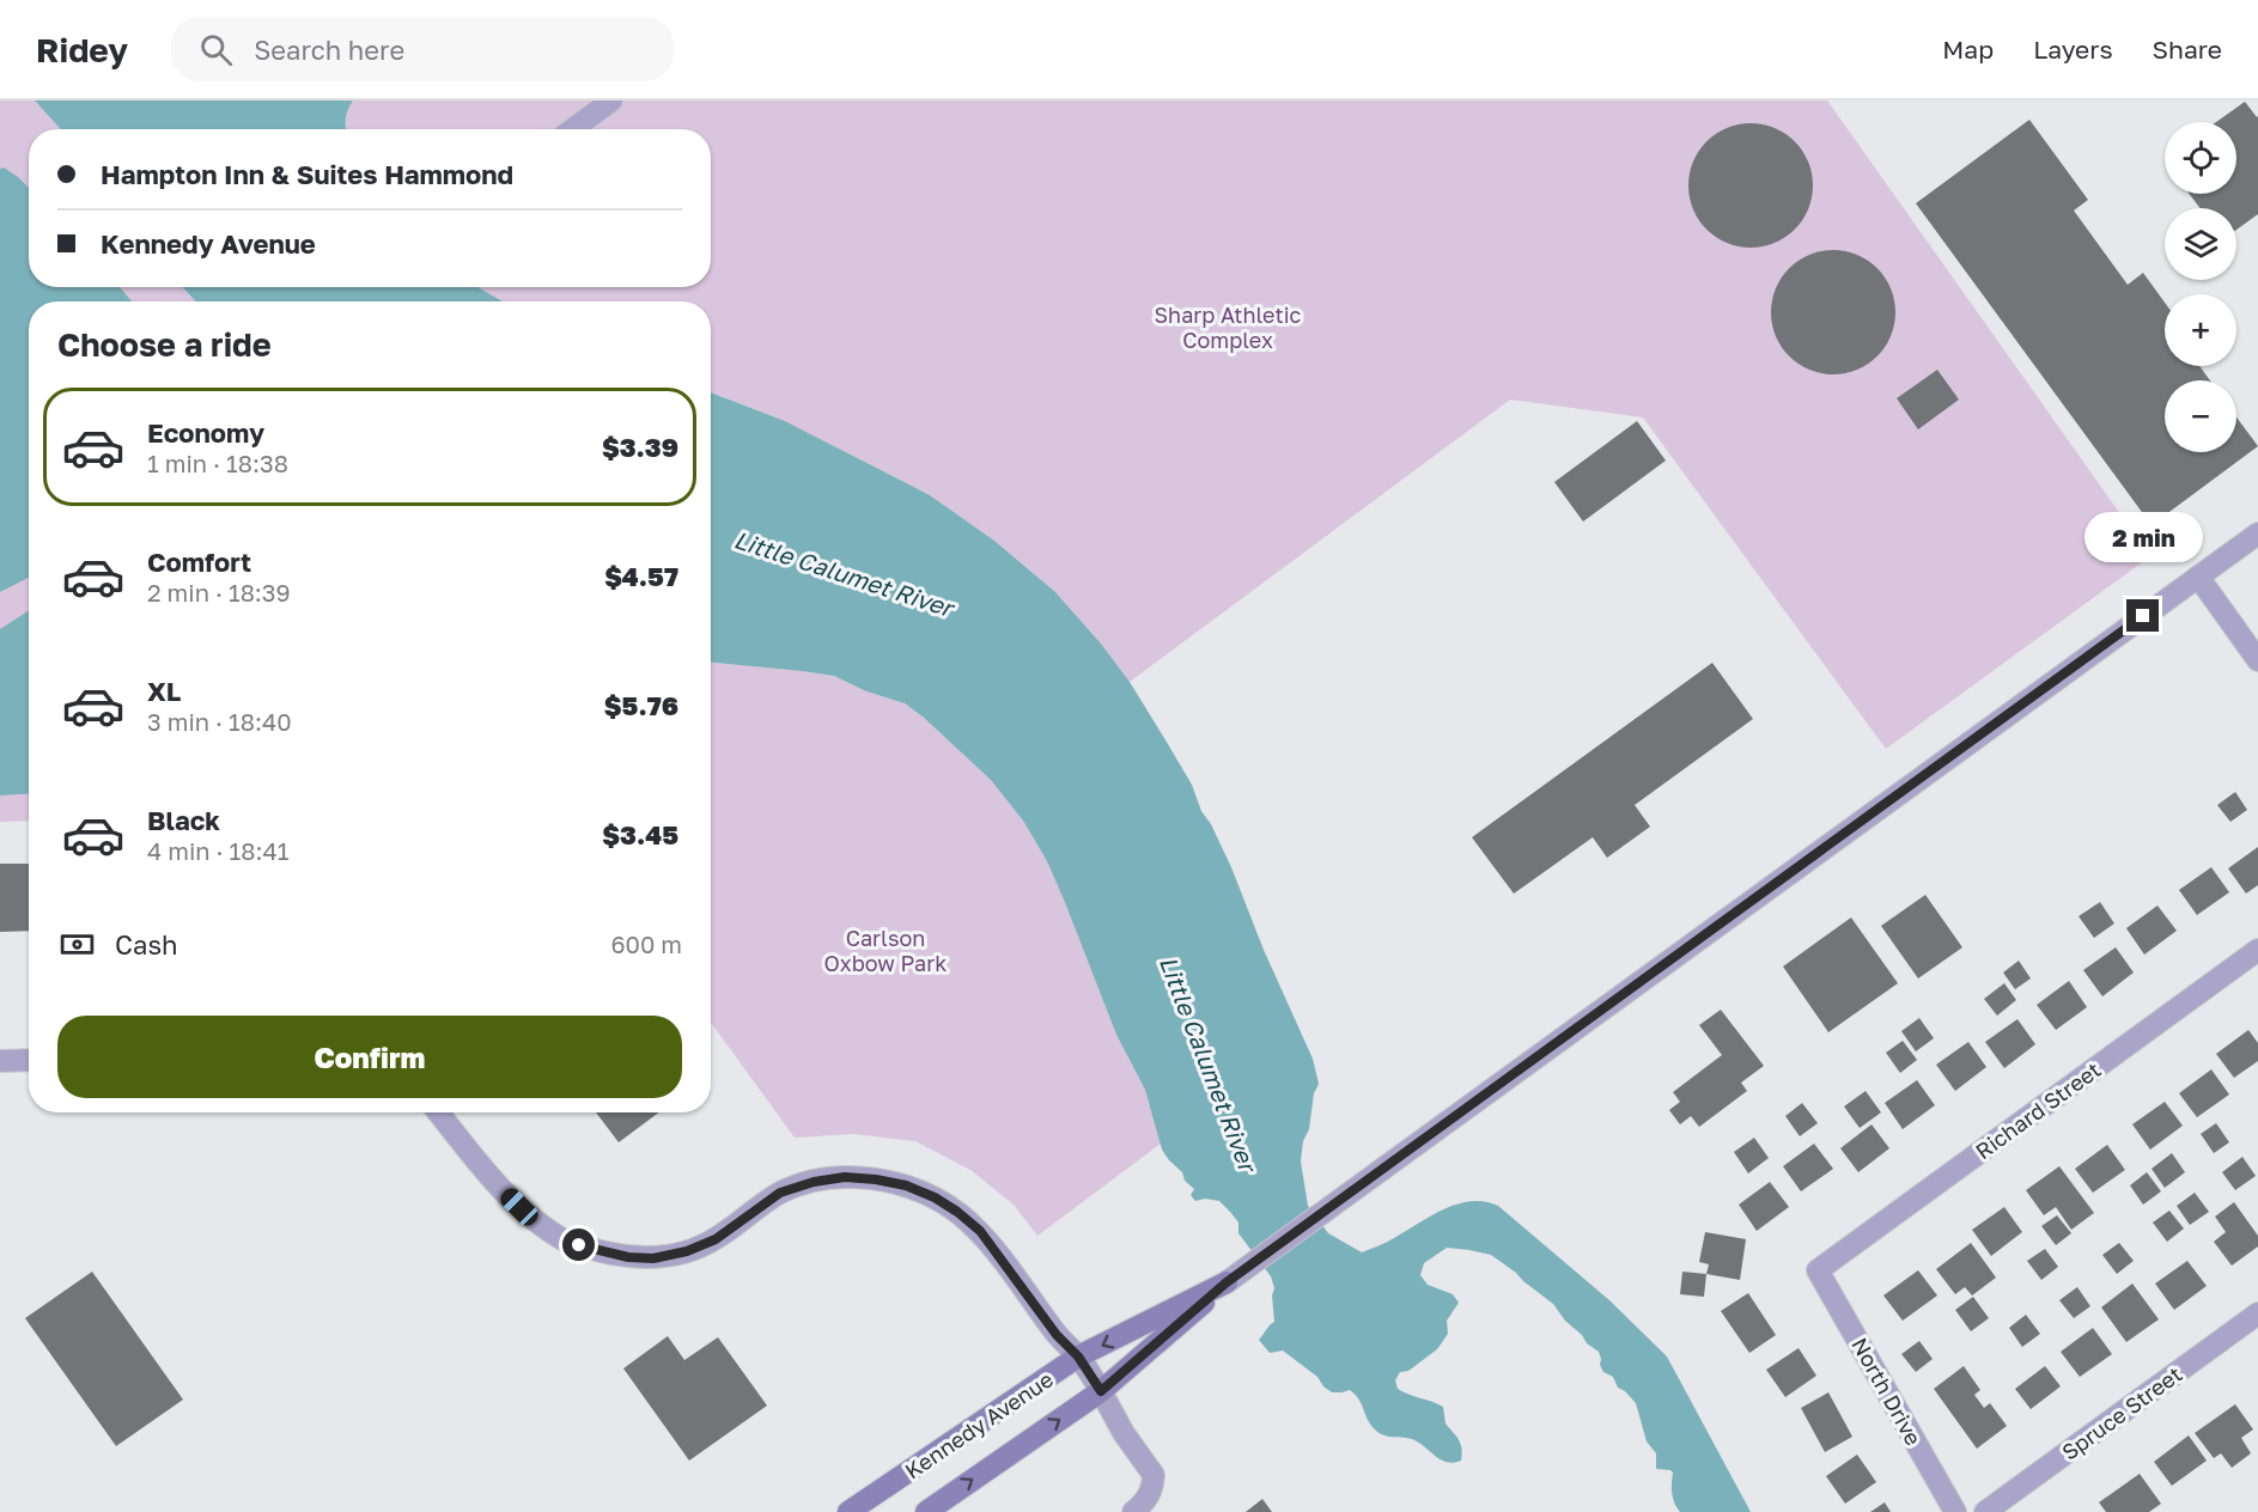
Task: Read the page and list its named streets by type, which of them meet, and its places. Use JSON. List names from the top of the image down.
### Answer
{
  "streets": {
    "main road": ["Kennedy Avenue"],
    "street": ["Richard Street", "North Drive", "Spruce Street"]
  },
  "crossings": [
    ["Richard Street", "North Drive"]
  ],
  "water": ["Little Calumet River"],
  "parks": ["Sharp Athletic Complex", "Carlson Oxbow Park"],
  "page": {
    "header": "Ridey",
    "search": "Search here",
    "nav": ["Map", "Layers", "Share"],
    "map_buttons": ["+", "−"],
    "banner": ["Hampton Inn & Suites Hammond", "Kennedy Avenue"],
    "heading": "Choose a ride",
    "list": [
      {
        "name": "Economy",
        "note": "1 min · 18:38",
        "value": "$3.39"
      },
      {
        "name": "Comfort",
        "note": "2 min · 18:39",
        "value": "$4.57"
      },
      {
        "name": "XL",
        "note": "3 min · 18:40",
        "value": "$5.76"
      },
      {
        "name": "Black",
        "note": "4 min · 18:41",
        "value": "$3.45"
      }
    ],
    "bubble": "2 min",
    "pay": ["Cash", "600 m"],
    "buttons": "Confirm"
  }
}
